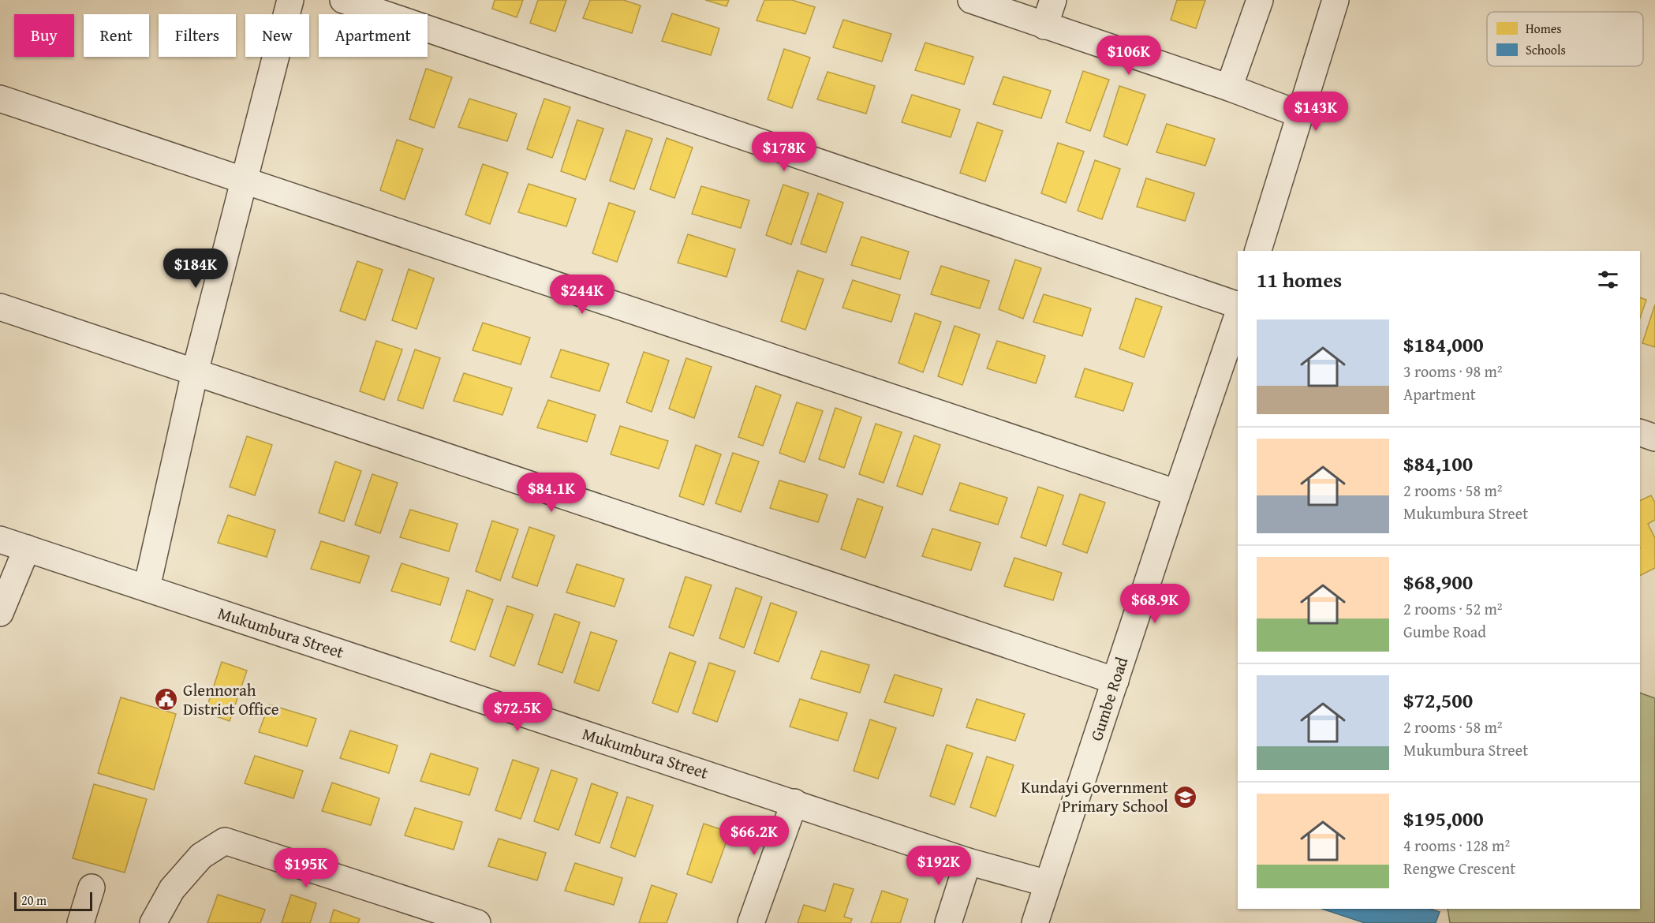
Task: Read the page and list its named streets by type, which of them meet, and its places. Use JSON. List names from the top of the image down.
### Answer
{
  "streets": {
    "street": ["Mukumbura Street", "Gumbe Road"]
  },
  "crossings": [
    ["Mukumbura Street", "Gumbe Road"]
  ],
  "places": {
    "public building": ["Glennorah District Office"],
    "school or university": ["Kundayi Government Primary School"]
  },
  "legend": ["Homes", "Schools"],
  "scale_bar": "20 m",
  "page": {
    "chip": [
      "Buy",
      "Rent",
      "Filters",
      "New",
      "Apartment"
    ],
    "price": [
      "$106K",
      "$143K",
      "$178K",
      "$184K",
      "$244K",
      "$84.1K",
      "$68.9K",
      "$72.5K",
      "$66.2K",
      "$192K",
      "$195K"
    ],
    "heading": "11 homes",
    "list": [
      {
        "name": "$184,000",
        "note": "3 rooms · 98 m² · Apartment"
      },
      {
        "name": "$84,100",
        "note": "2 rooms · 58 m² · Mukumbura Street"
      },
      {
        "name": "$68,900",
        "note": "2 rooms · 52 m² · Gumbe Road"
      },
      {
        "name": "$72,500",
        "note": "2 rooms · 58 m² · Mukumbura Street"
      },
      {
        "name": "$195,000",
        "note": "4 rooms · 128 m² · Rengwe Crescent"
      }
    ],
    "scale": "20 m"
  }
}
